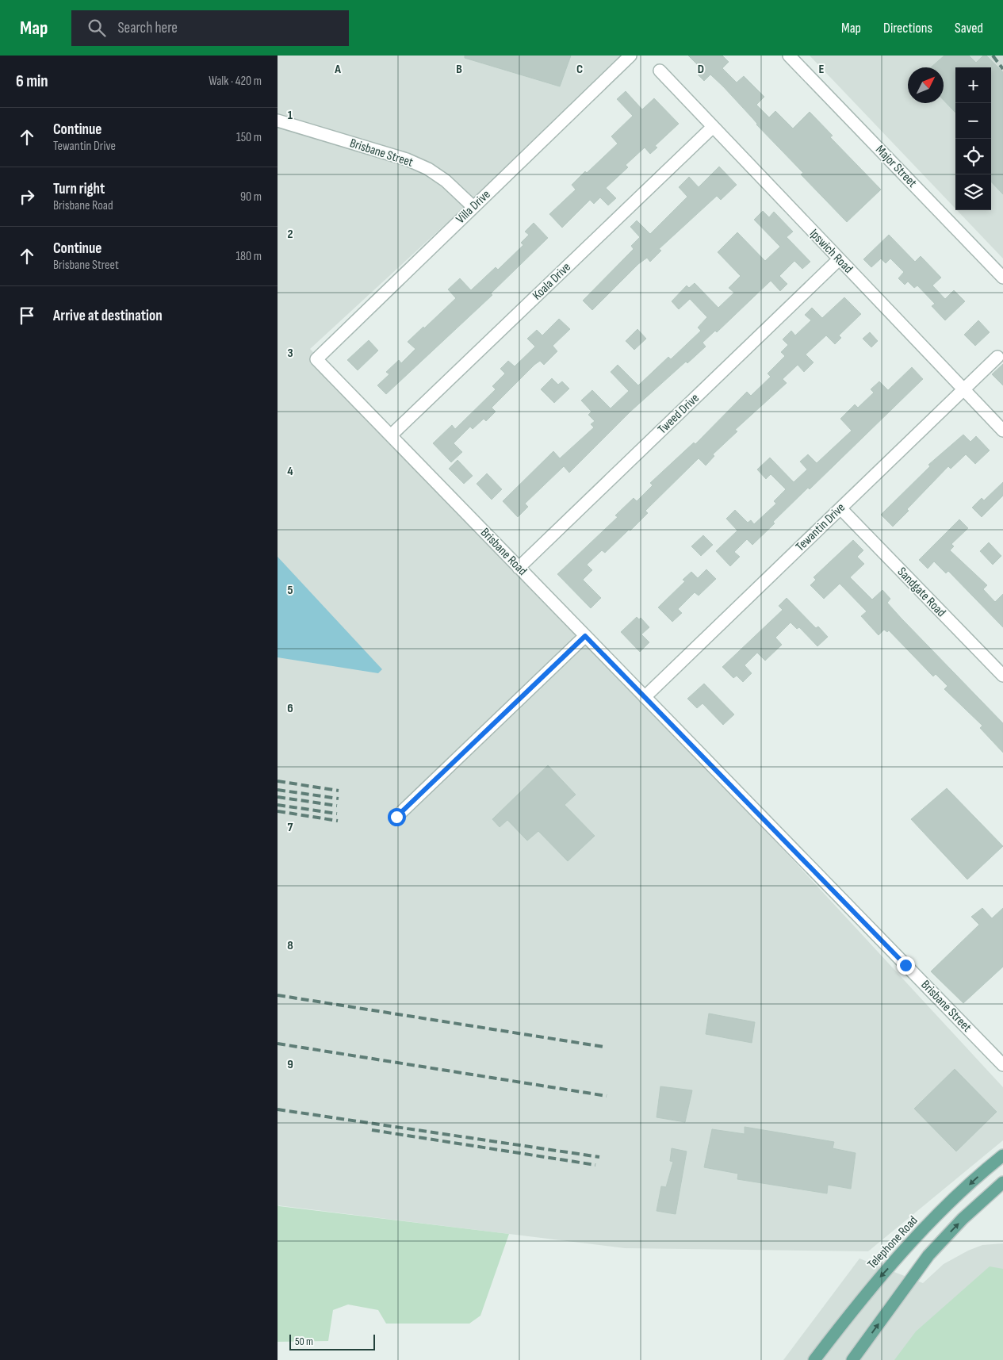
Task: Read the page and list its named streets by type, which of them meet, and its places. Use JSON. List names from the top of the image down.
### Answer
{
  "streets": {
    "main road": ["Telephone Road"],
    "street": [
      "Brisbane Street",
      "Major Street",
      "Villa Drive",
      "Ipswich Road",
      "Koala Drive",
      "Tweed Drive",
      "Tewantin Drive",
      "Brisbane Road",
      "Sandgate Road"
    ]
  },
  "crossings": [
    ["Brisbane Street", "Villa Drive"],
    ["Brisbane Street", "Brisbane Road"],
    ["Villa Drive", "Brisbane Road"],
    ["Ipswich Road", "Koala Drive"],
    ["Ipswich Road", "Tweed Drive"],
    ["Ipswich Road", "Tewantin Drive"],
    ["Koala Drive", "Brisbane Road"],
    ["Tweed Drive", "Brisbane Road"],
    ["Tewantin Drive", "Brisbane Road"],
    ["Tewantin Drive", "Sandgate Road"]
  ],
  "scale_bar": "50 m",
  "north": "top right",
  "page": {
    "header": "Map",
    "search": "Search here",
    "nav": ["Map", "Directions", "Saved"],
    "heading": ["6 min", "Walk · 420 m"],
    "map_buttons": ["+", "−"],
    "list": [
      ["Continue", "Tewantin Drive", "150 m"],
      ["Turn right", "Brisbane Road", "90 m"],
      ["Continue", "Brisbane Street", "180 m"],
      "Arrive at destination"
    ],
    "scale": "50 m"
  },
  "grid": {
    "columns": [
      "A",
      "B",
      "C",
      "D",
      "E"
    ],
    "rows": [
      "1",
      "2",
      "3",
      "4",
      "5",
      "6",
      "7",
      "8",
      "9"
    ]
  }
}
